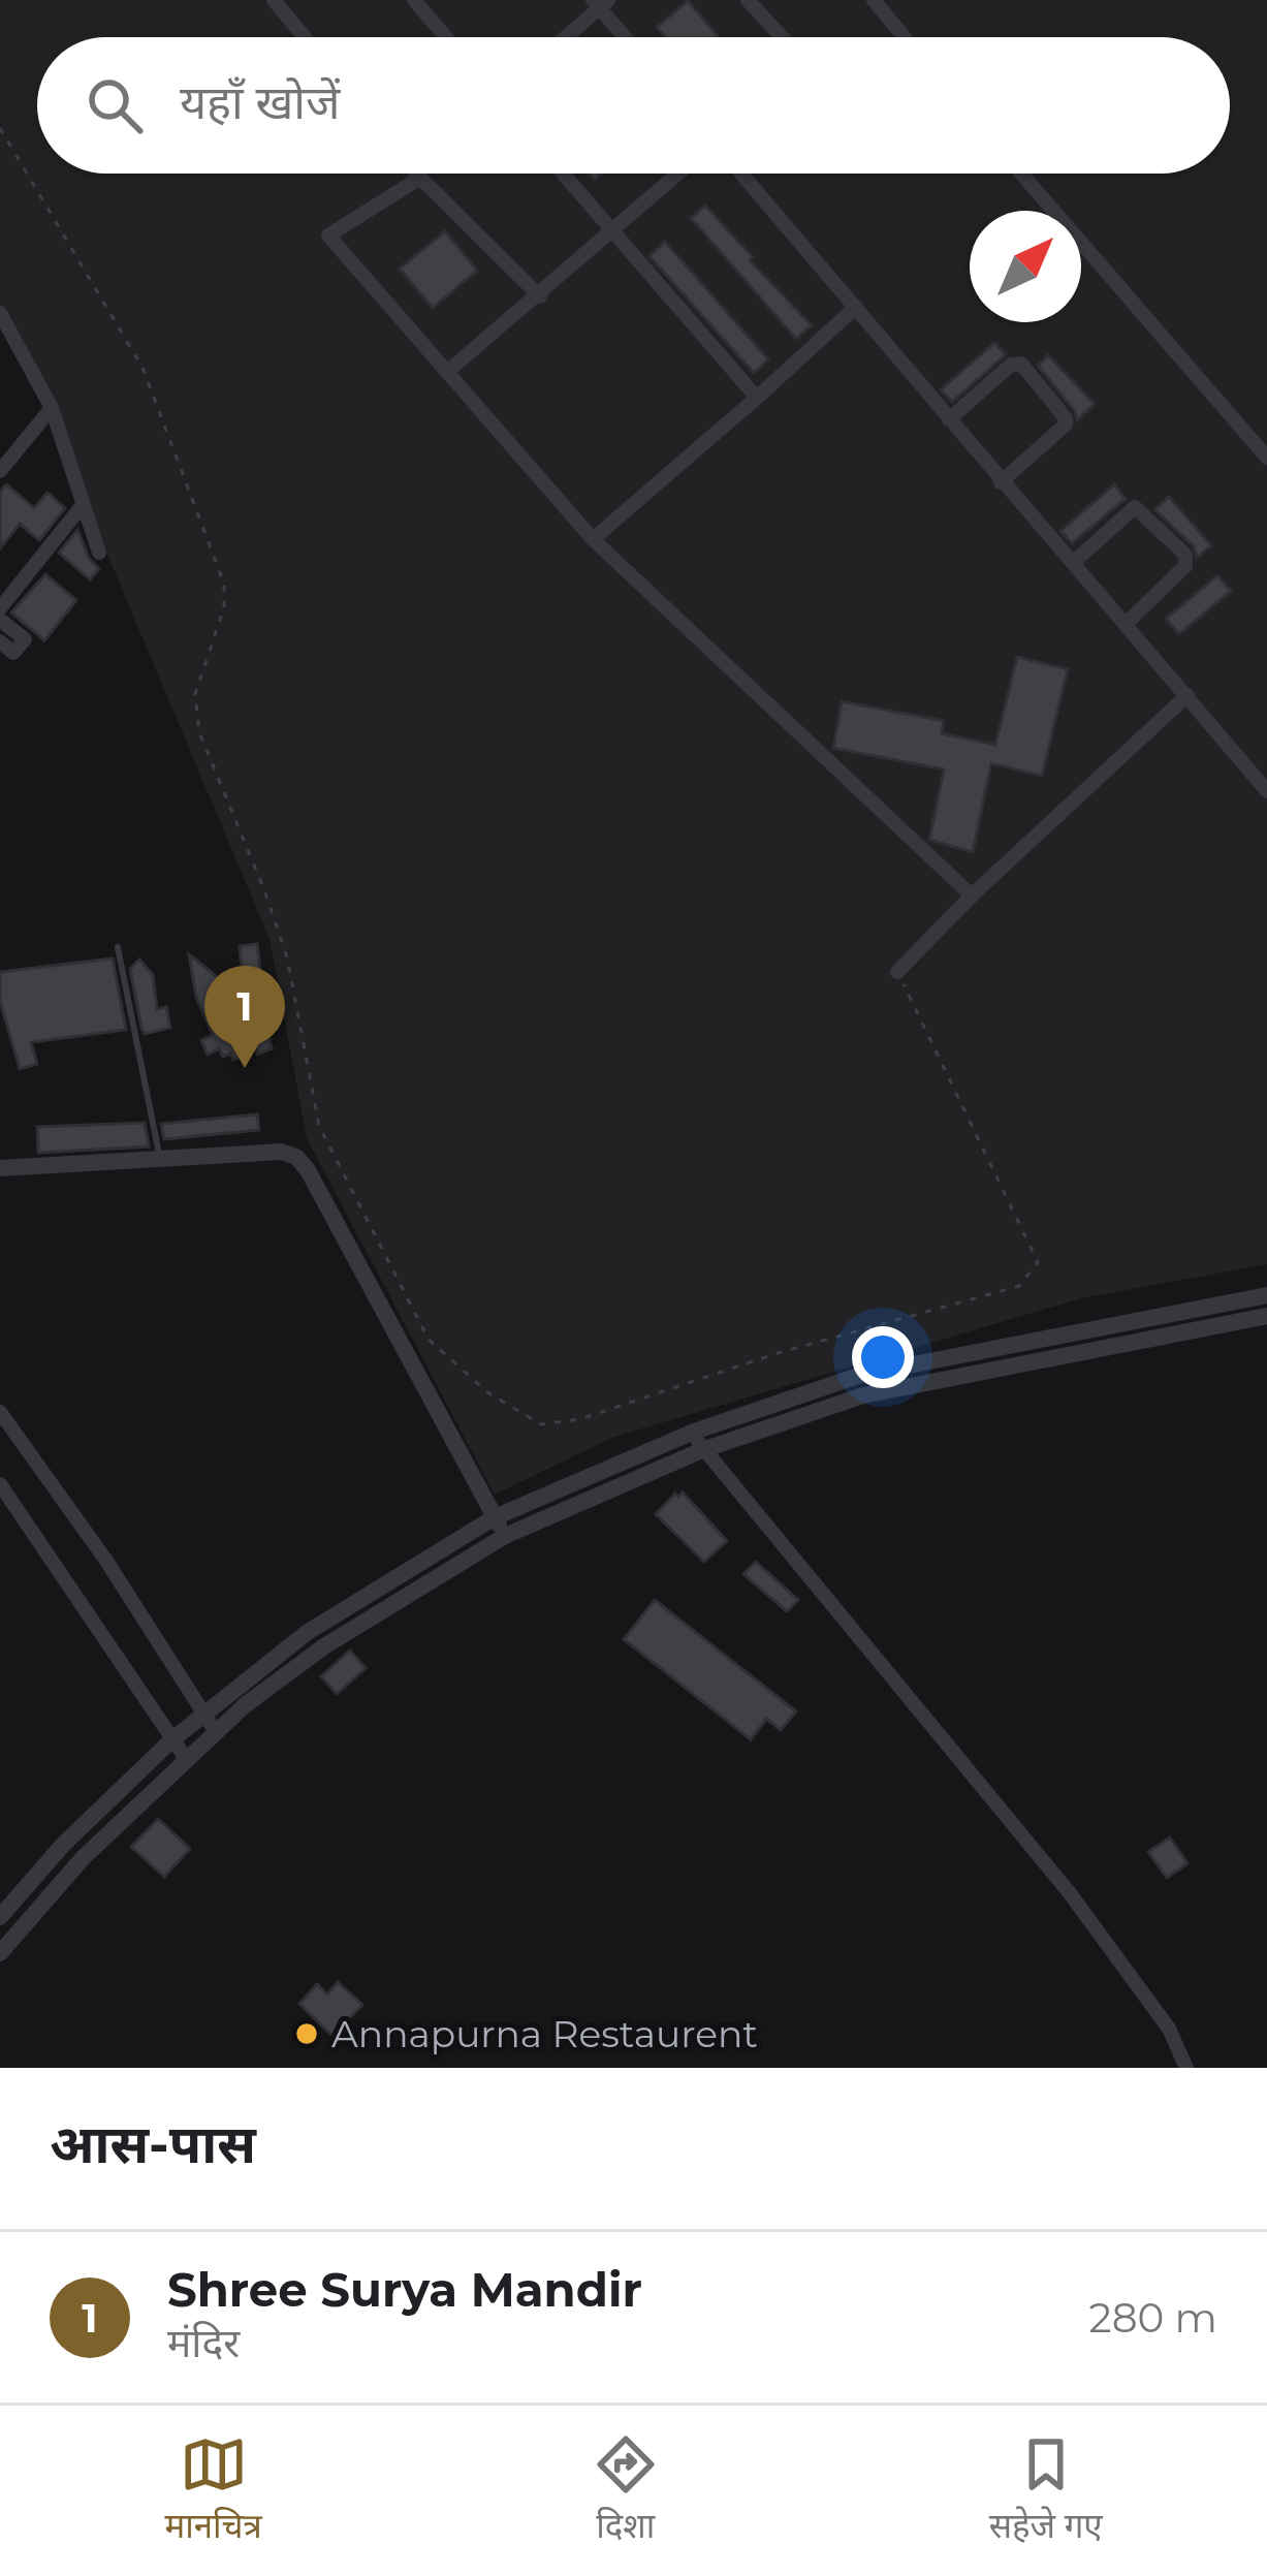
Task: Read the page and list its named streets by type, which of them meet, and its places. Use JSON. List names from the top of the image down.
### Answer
{
  "places": ["Annapurna Restaurent"],
  "north": "top right",
  "page": {
    "search": "यहाँ खोजें",
    "pins": "1",
    "heading": "आस-पास",
    "list": [
      {
        "mark": "1",
        "name": "Shree Surya Mandir",
        "note": "मंदिर",
        "value": "280 m"
      }
    ],
    "nav": ["मानचित्र", "दिशा", "सहेजे गए"]
  }
}
